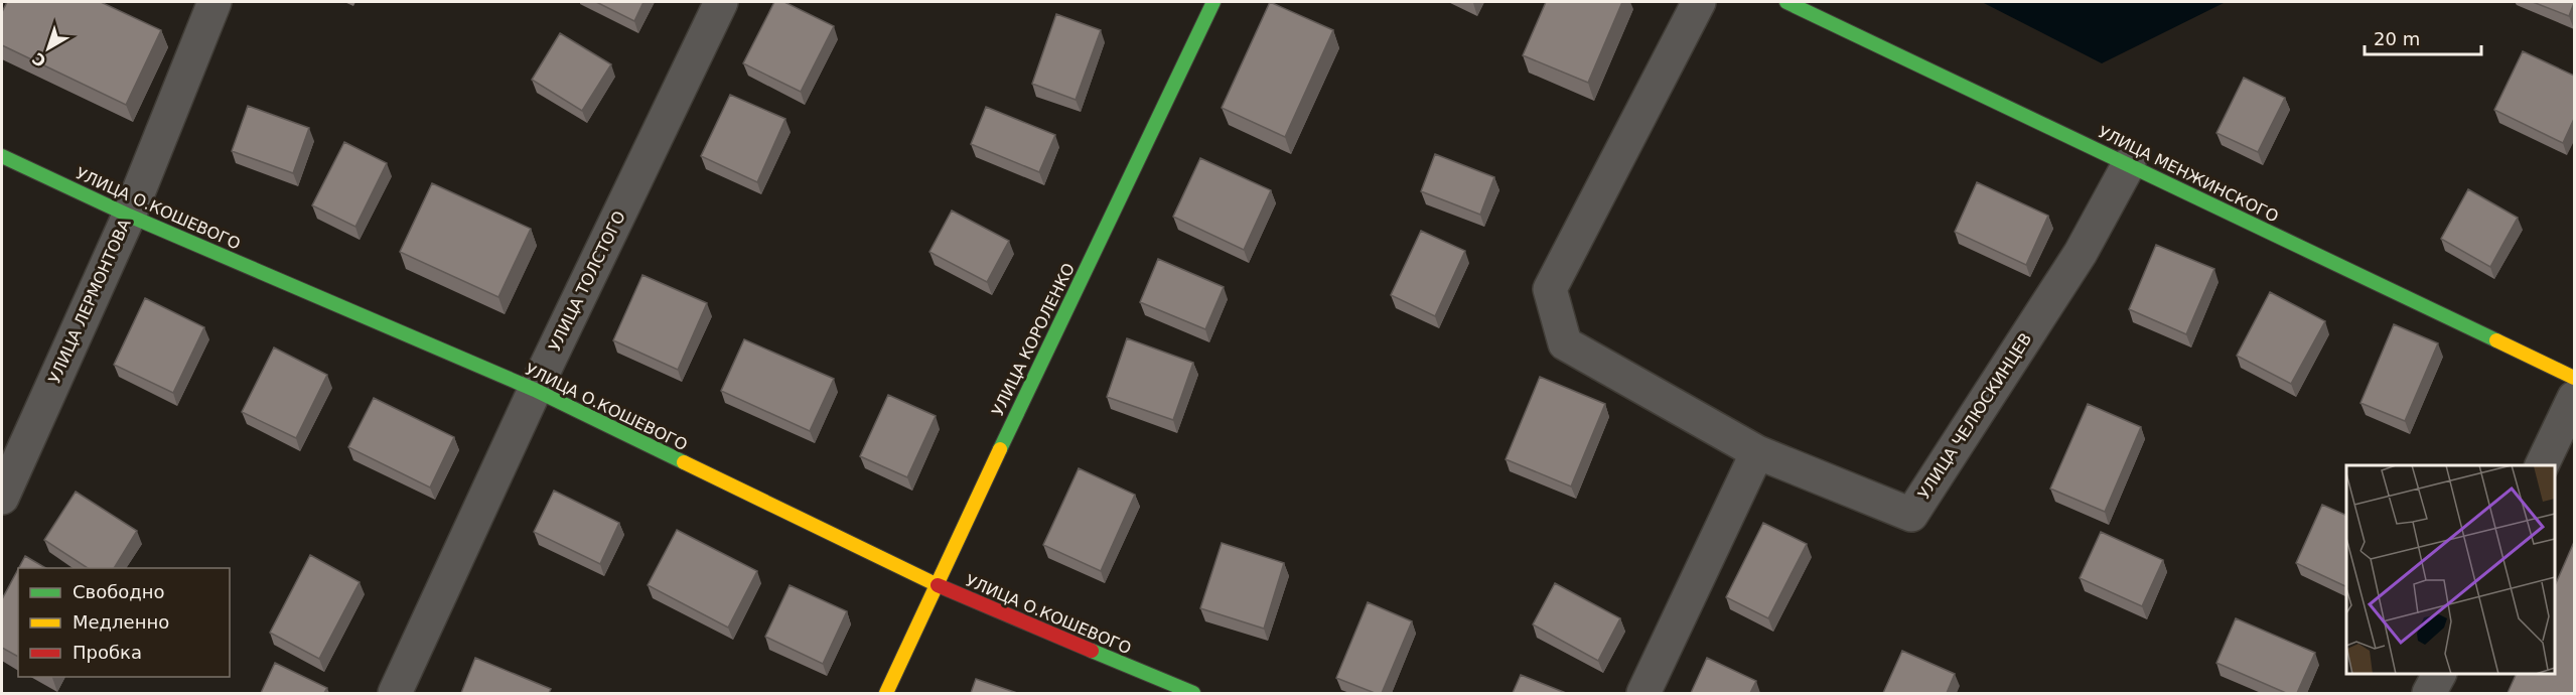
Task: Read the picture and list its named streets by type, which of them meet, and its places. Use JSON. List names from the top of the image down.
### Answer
{
  "streets": {
    "street": [
      "УЛИЦА МЕНЖИНСКОГО",
      "УЛИЦА О.КОШЕВОГО",
      "УЛИЦА ТОЛСТОГО",
      "УЛИЦА ЛЕРМОНТОВА",
      "УЛИЦА КОРОЛЕНКО",
      "УЛИЦА ЧЕЛЮСКИНЦЕВ"
    ]
  },
  "crossings": [
    ["УЛИЦА МЕНЖИНСКОГО", "УЛИЦА ЧЕЛЮСКИНЦЕВ"],
    ["УЛИЦА О.КОШЕВОГО", "УЛИЦА ТОЛСТОГО"],
    ["УЛИЦА О.КОШЕВОГО", "УЛИЦА ЛЕРМОНТОВА"],
    ["УЛИЦА О.КОШЕВОГО", "УЛИЦА КОРОЛЕНКО"]
  ],
  "legend": ["Свободно", "Медленно", "Пробка"],
  "scale_bar": "20 m",
  "north": "bottom left"
}
